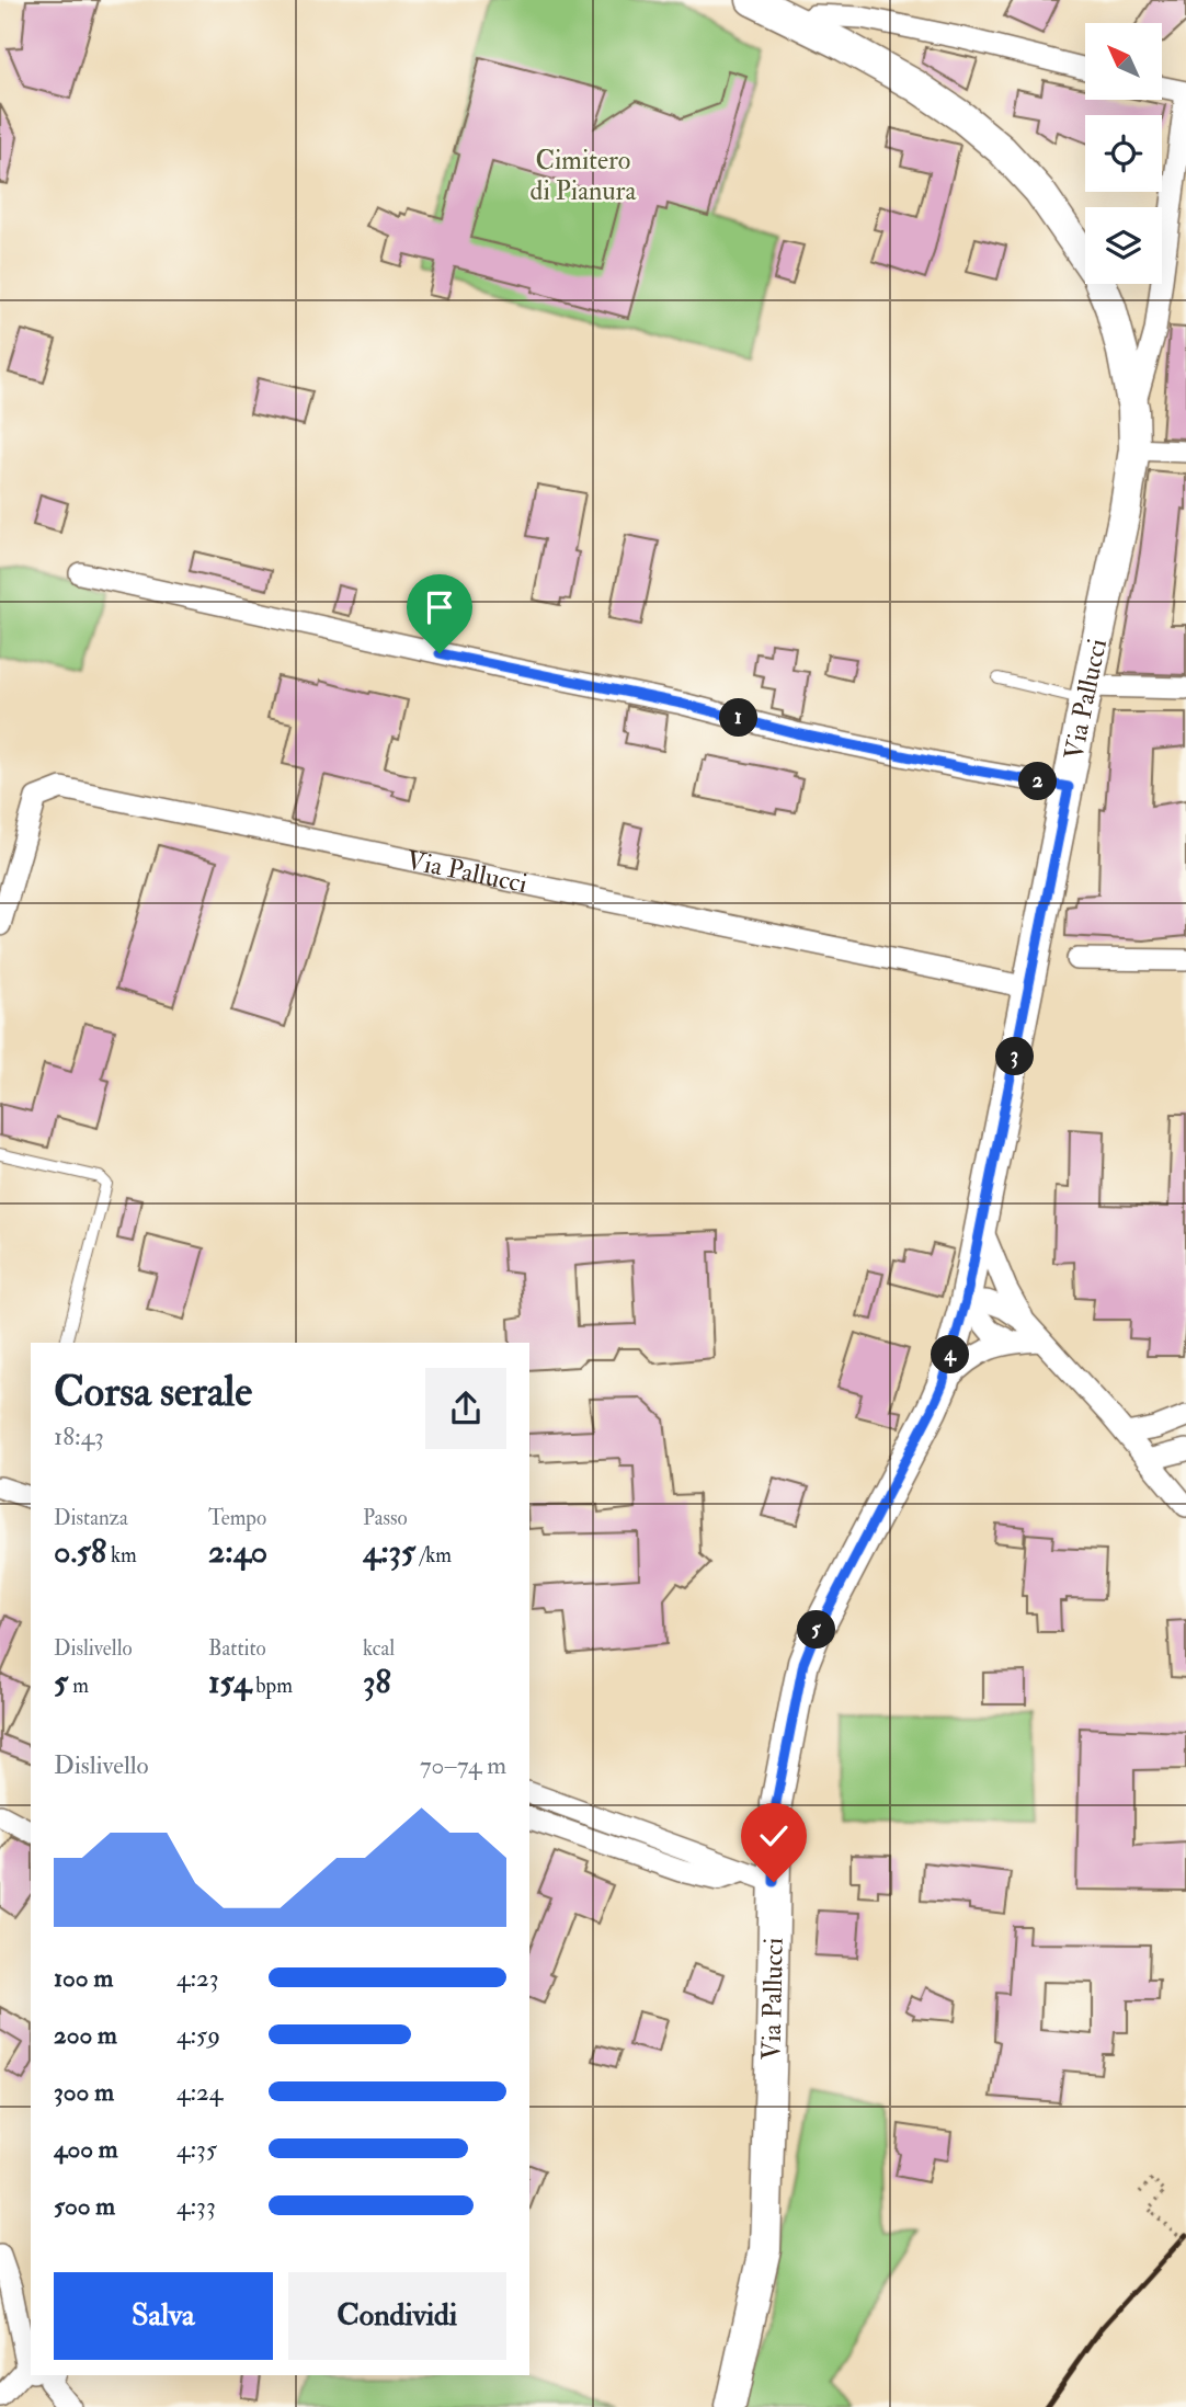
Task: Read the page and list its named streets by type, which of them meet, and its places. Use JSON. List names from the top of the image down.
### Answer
{
  "streets": {
    "street": ["Via Pallucci"]
  },
  "parks": ["Cimitero di Pianura"],
  "north": "top left",
  "page": {
    "pins": [
      "1",
      "2",
      "3",
      "4",
      "5"
    ],
    "heading": ["Corsa serale", "18:43"],
    "stats": [
      ["Distanza", "0.58 km"],
      ["Tempo", "2:40"],
      ["Passo", "4:35 /km"],
      ["Dislivello", "5 m"],
      ["Battito", "154 bpm"],
      ["kcal", "38"]
    ],
    "chart": ["Dislivello", "70–74 m"],
    "list": [
      {
        "name": "100 m",
        "note": "4:23"
      },
      {
        "name": "200 m",
        "note": "4:59"
      },
      {
        "name": "300 m",
        "note": "4:24"
      },
      {
        "name": "400 m",
        "note": "4:35"
      },
      {
        "name": "500 m",
        "note": "4:33"
      }
    ],
    "buttons": ["Salva", "Condividi"]
  }
}
